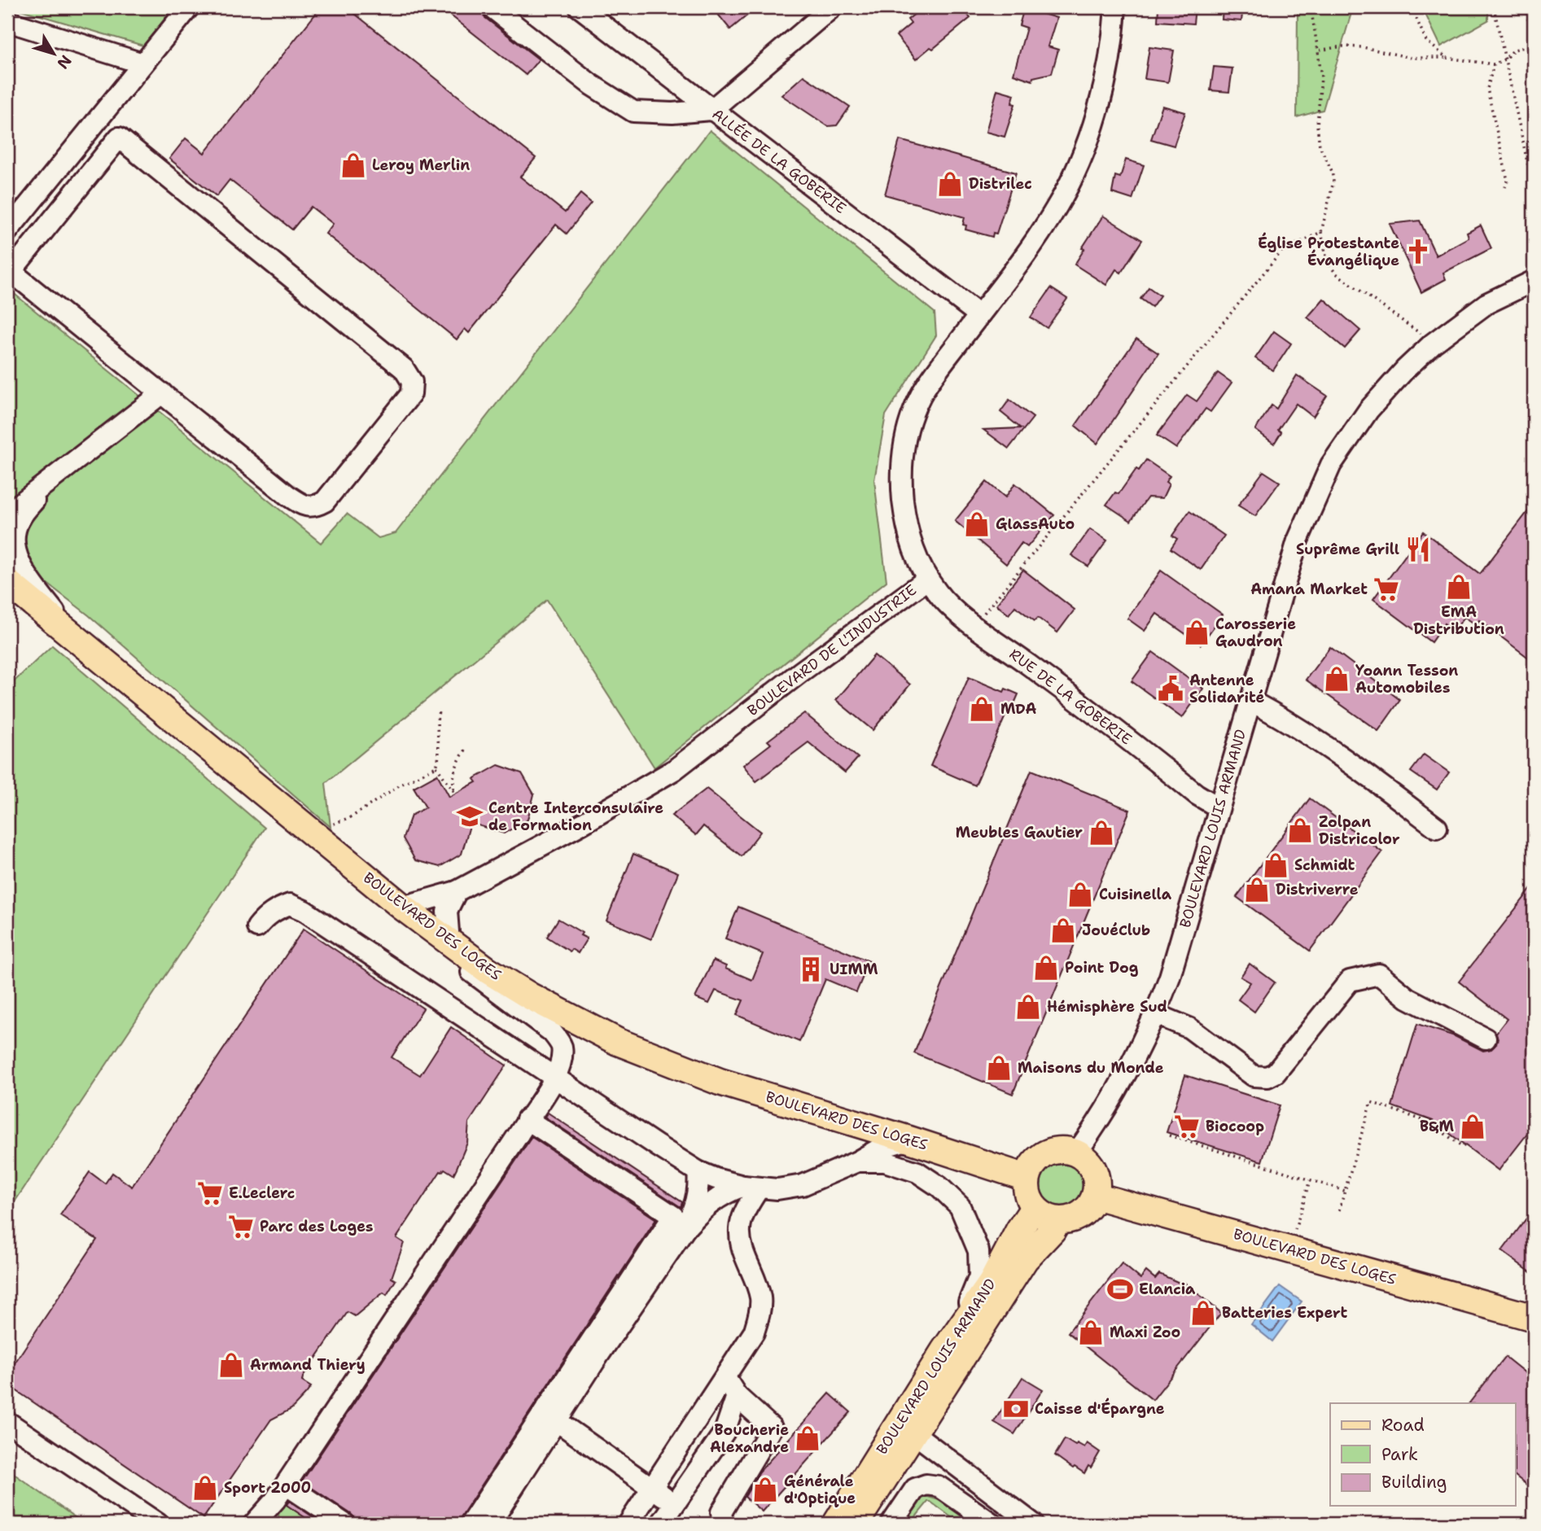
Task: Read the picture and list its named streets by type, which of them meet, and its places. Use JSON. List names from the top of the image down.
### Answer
{
  "streets": {
    "main road": ["BOULEVARD LOUIS ARMAND", "BOULEVARD DES LOGES"],
    "street": ["ALLÉE DE LA GOBERIE", "BOULEVARD DE L'INDUSTRIE", "RUE DE LA GOBERIE"]
  },
  "crossings": [
    ["ALLÉE DE LA GOBERIE", "BOULEVARD DE L'INDUSTRIE"],
    ["BOULEVARD DE L'INDUSTRIE", "RUE DE LA GOBERIE"],
    ["BOULEVARD DE L'INDUSTRIE", "BOULEVARD DES LOGES"],
    ["RUE DE LA GOBERIE", "BOULEVARD LOUIS ARMAND"],
    ["BOULEVARD LOUIS ARMAND", "BOULEVARD DES LOGES"]
  ],
  "places": {
    "shop": [
      "Leroy Merlin",
      "Distrilec",
      "GlassAuto",
      "EMA Distribution",
      "Carosserie Gaudron",
      "Yoann Tesson Automobiles",
      "MDA",
      "Zolpan Districolor",
      "Meubles Gautier",
      "Schmidt",
      "Distriverre",
      "Cuisinella",
      "JouéClub",
      "Point Dog",
      "Hémisphère Sud",
      "Maisons du Monde",
      "B&M",
      "Batteries Expert",
      "Maxi Zoo",
      "Armand Thiery",
      "Boucherie Alexandre",
      "Sport 2000",
      "Générale d'Optique"
    ],
    "church": ["Église Protestante Évangélique"],
    "restaurant": ["Suprême Grill"],
    "supermarket": [
      "Amana Market",
      "Biocoop",
      "E.Leclerc",
      "Parc des Loges"
    ],
    "public building": ["Antenne Solidarité"],
    "school or university": ["Centre Interconsulaire de Formation"],
    "building": ["UIMM"],
    "sports": ["Elancia"],
    "bank": ["Caisse d'Épargne"]
  },
  "legend": ["Road", "Park", "Building"],
  "north": "bottom right"
}
